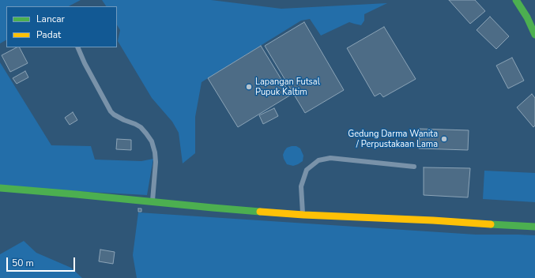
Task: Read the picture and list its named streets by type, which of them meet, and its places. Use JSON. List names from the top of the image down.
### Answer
{
  "places": ["Lapangan Futsal Pupuk Kaltim", "Gedung Darma Wanita / Perpustakaan Lama"],
  "legend": ["Lancar", "Padat"],
  "scale_bar": "50 m"
}
